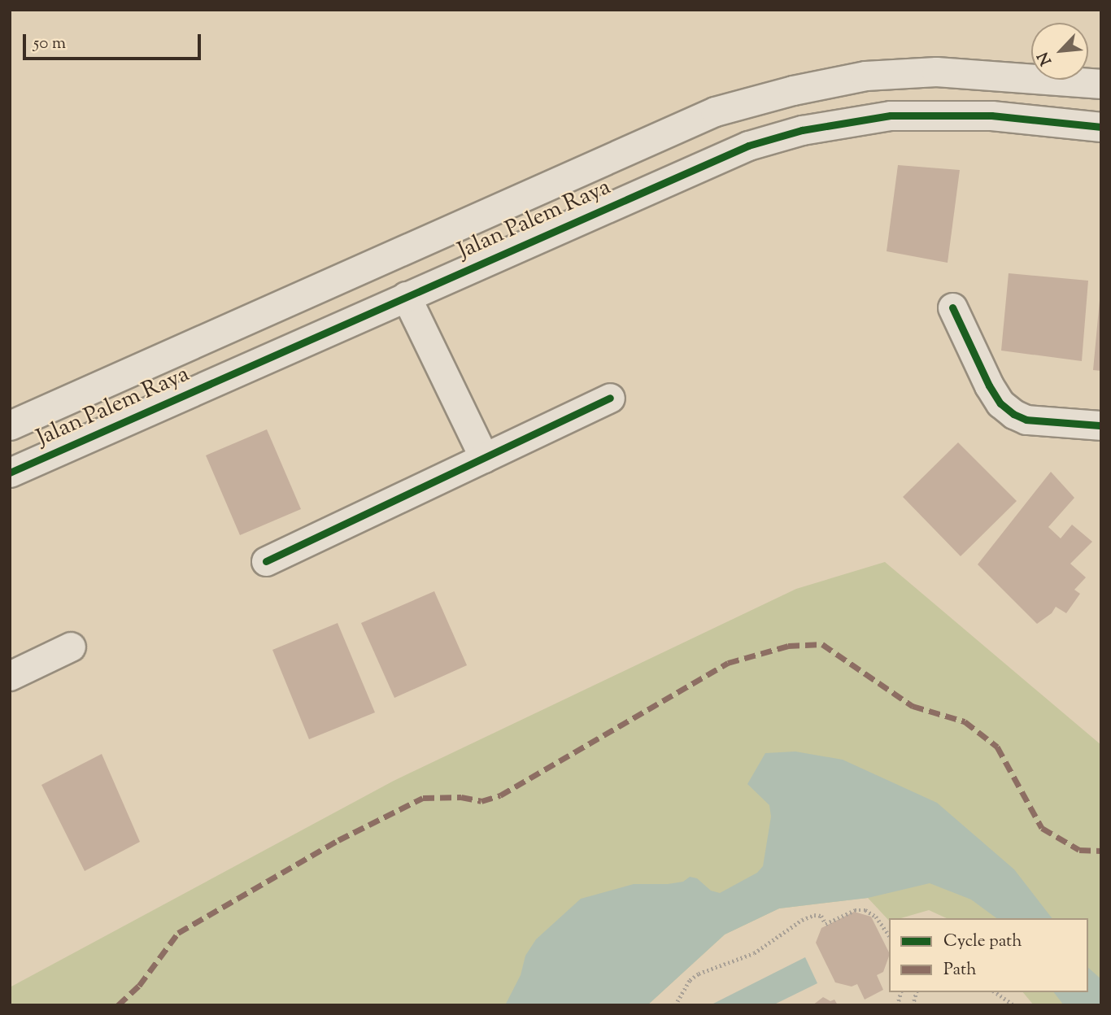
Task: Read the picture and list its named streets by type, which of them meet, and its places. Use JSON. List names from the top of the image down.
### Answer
{
  "streets": {
    "street": ["Jalan Palem Raya"]
  },
  "legend": ["Cycle path", "Path"],
  "scale_bar": "50 m",
  "north": "bottom left"
}
